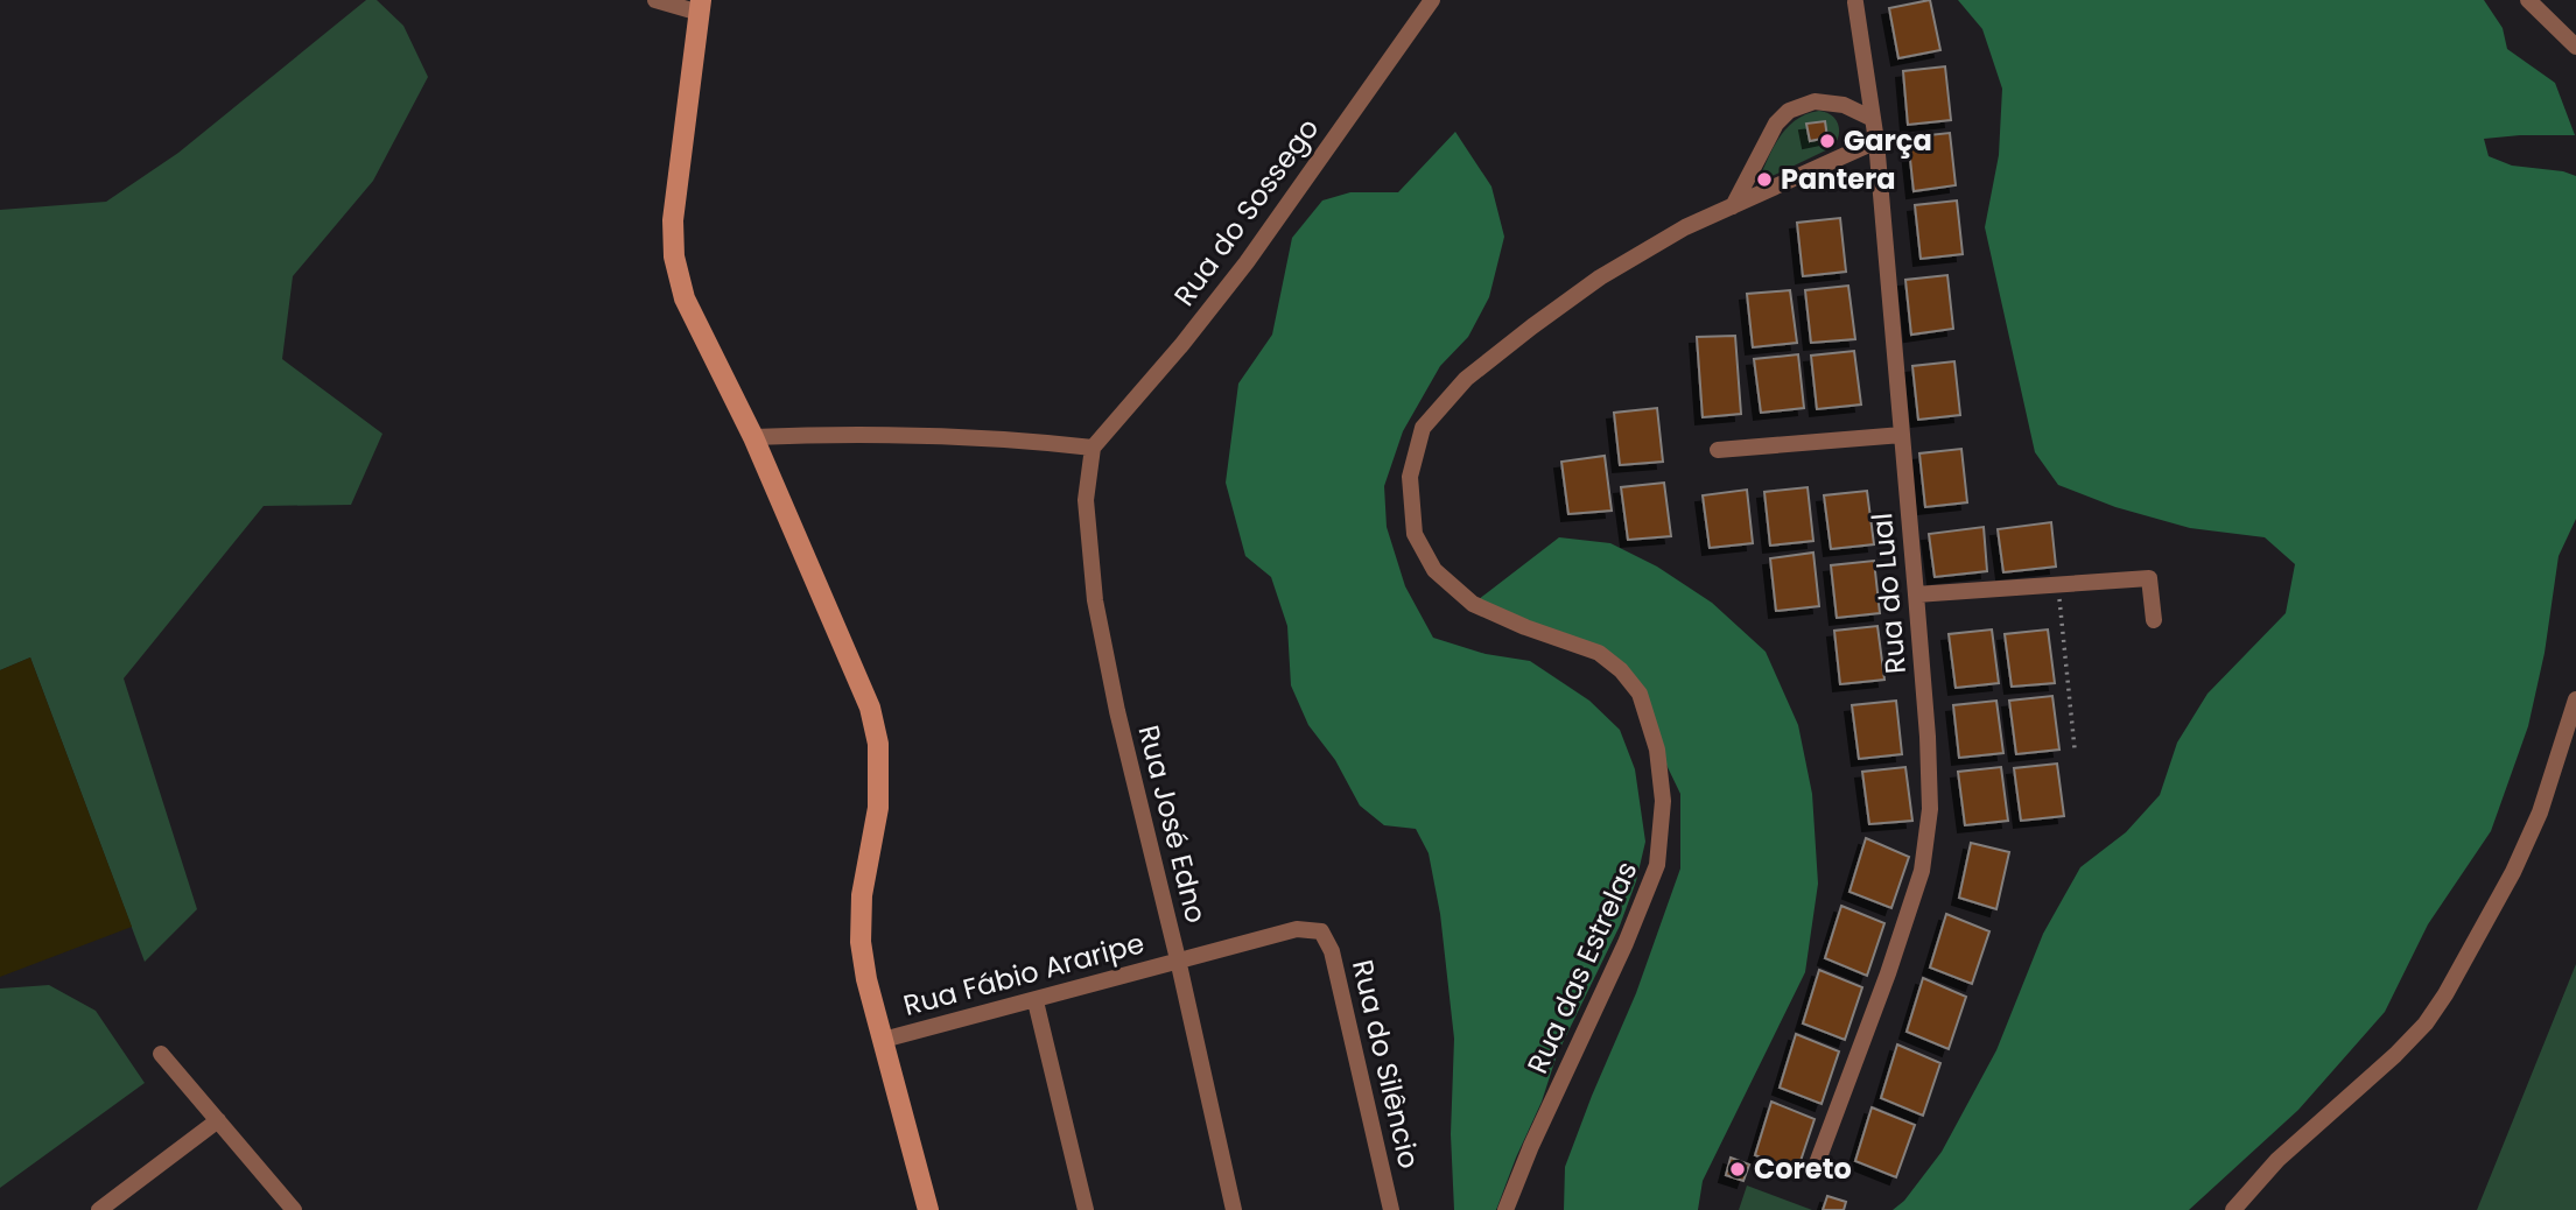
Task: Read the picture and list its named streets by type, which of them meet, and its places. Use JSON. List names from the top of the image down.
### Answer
{
  "streets": {
    "street": [
      "Rua do Sossego",
      "Rua do Lual",
      "Rua José Edno",
      "Rua das Estrelas",
      "Rua Fábio Araripe",
      "Rua do Silêncio"
    ]
  },
  "crossings": [
    ["Rua do Sossego", "Rua José Edno"],
    ["Rua do Lual", "Rua das Estrelas"],
    ["Rua José Edno", "Rua Fábio Araripe"],
    ["Rua Fábio Araripe", "Rua do Silêncio"]
  ],
  "places": ["Garça", "Pantera", "Coreto"]
}
